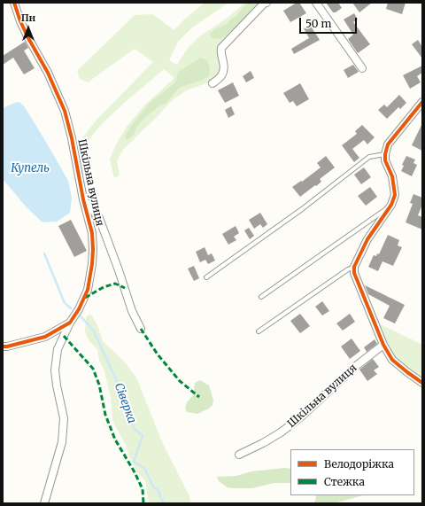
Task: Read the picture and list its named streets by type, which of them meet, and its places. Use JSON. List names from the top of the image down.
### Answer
{
  "streets": {
    "street": ["Шкільна вулиця"]
  },
  "water": ["Купель", "Сіверка"],
  "legend": ["Велодоріжка", "Стежка"],
  "scale_bar": "50 m",
  "north": "top"
}
